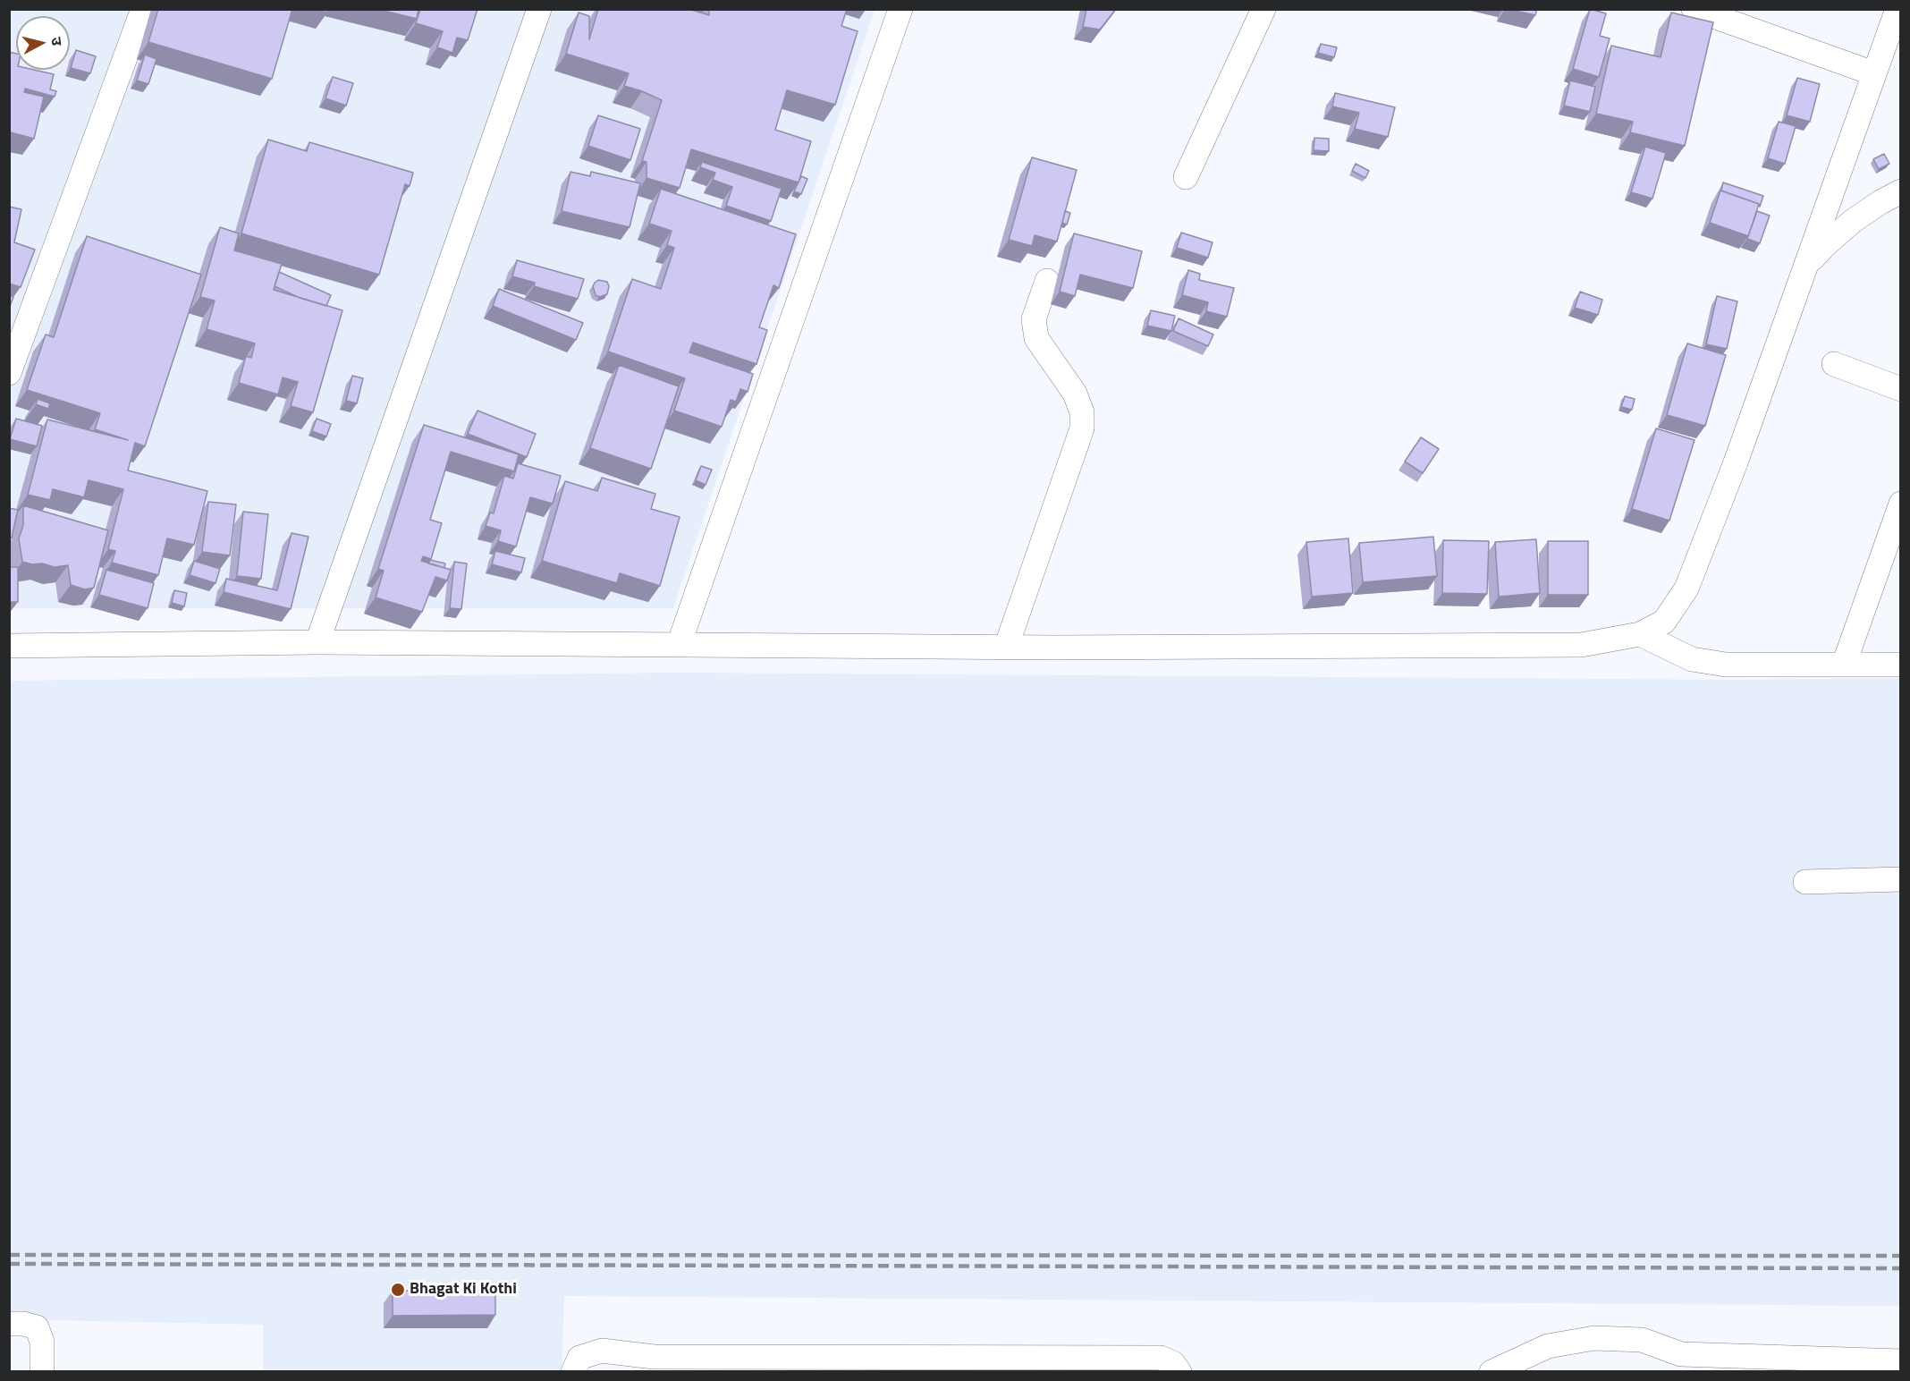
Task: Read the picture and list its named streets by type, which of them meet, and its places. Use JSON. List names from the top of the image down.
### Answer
{
  "places": ["Bhagat Ki Kothi"],
  "north": "right"
}
